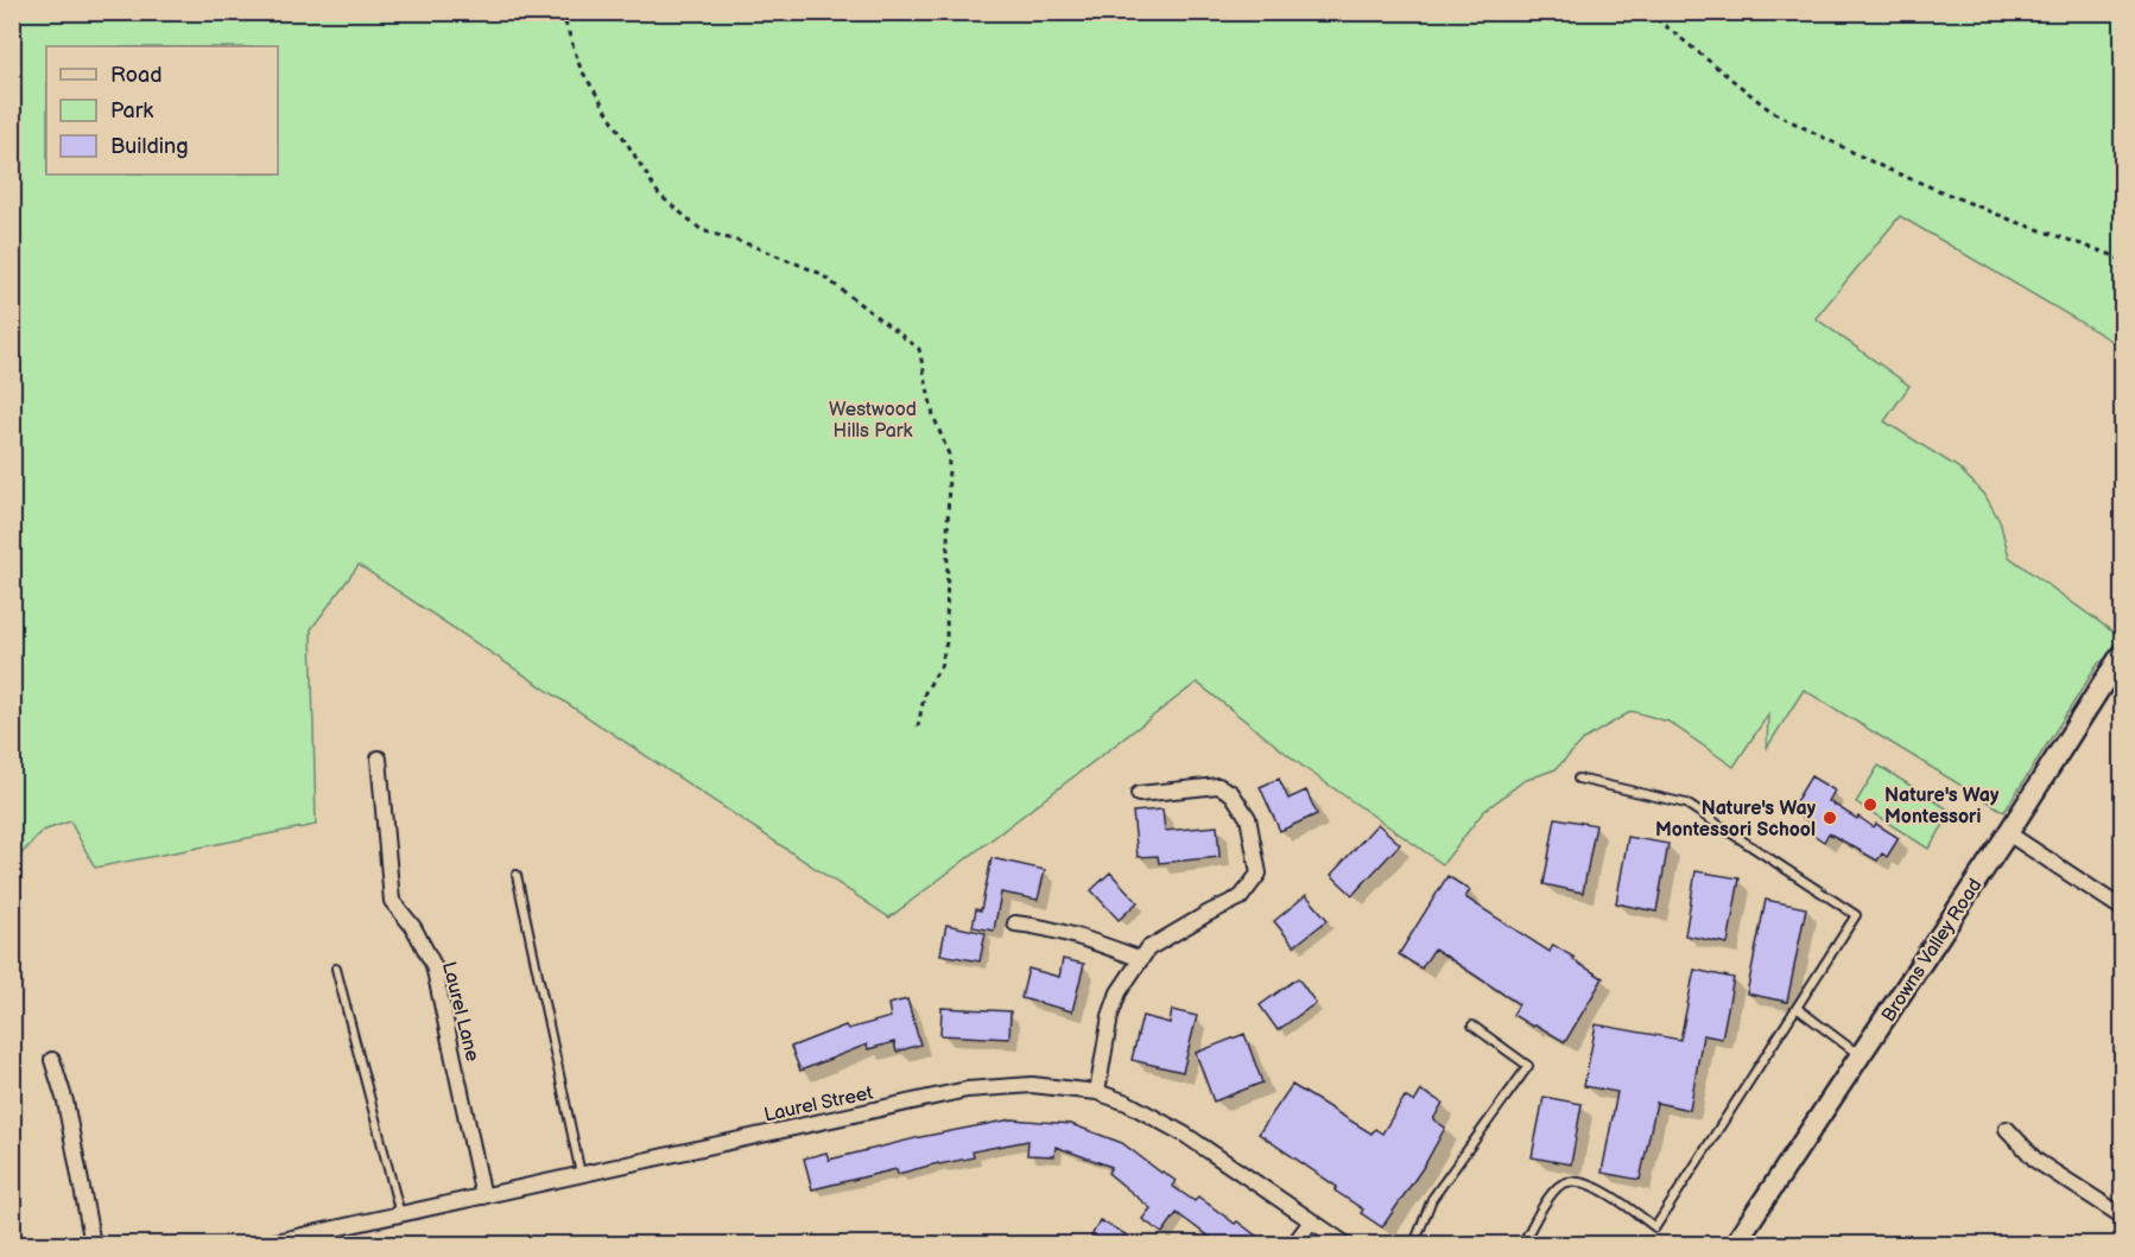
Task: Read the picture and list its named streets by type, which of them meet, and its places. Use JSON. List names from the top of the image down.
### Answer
{
  "streets": {
    "main road": ["Browns Valley Road"],
    "street": ["Laurel Lane", "Laurel Street"]
  },
  "crossings": [
    ["Laurel Lane", "Laurel Street"]
  ],
  "parks": ["Westwood Hills Park"],
  "places": ["Nature's Way Montessori", "Nature's Way Montessori School"],
  "legend": ["Road", "Park", "Building"]
}
